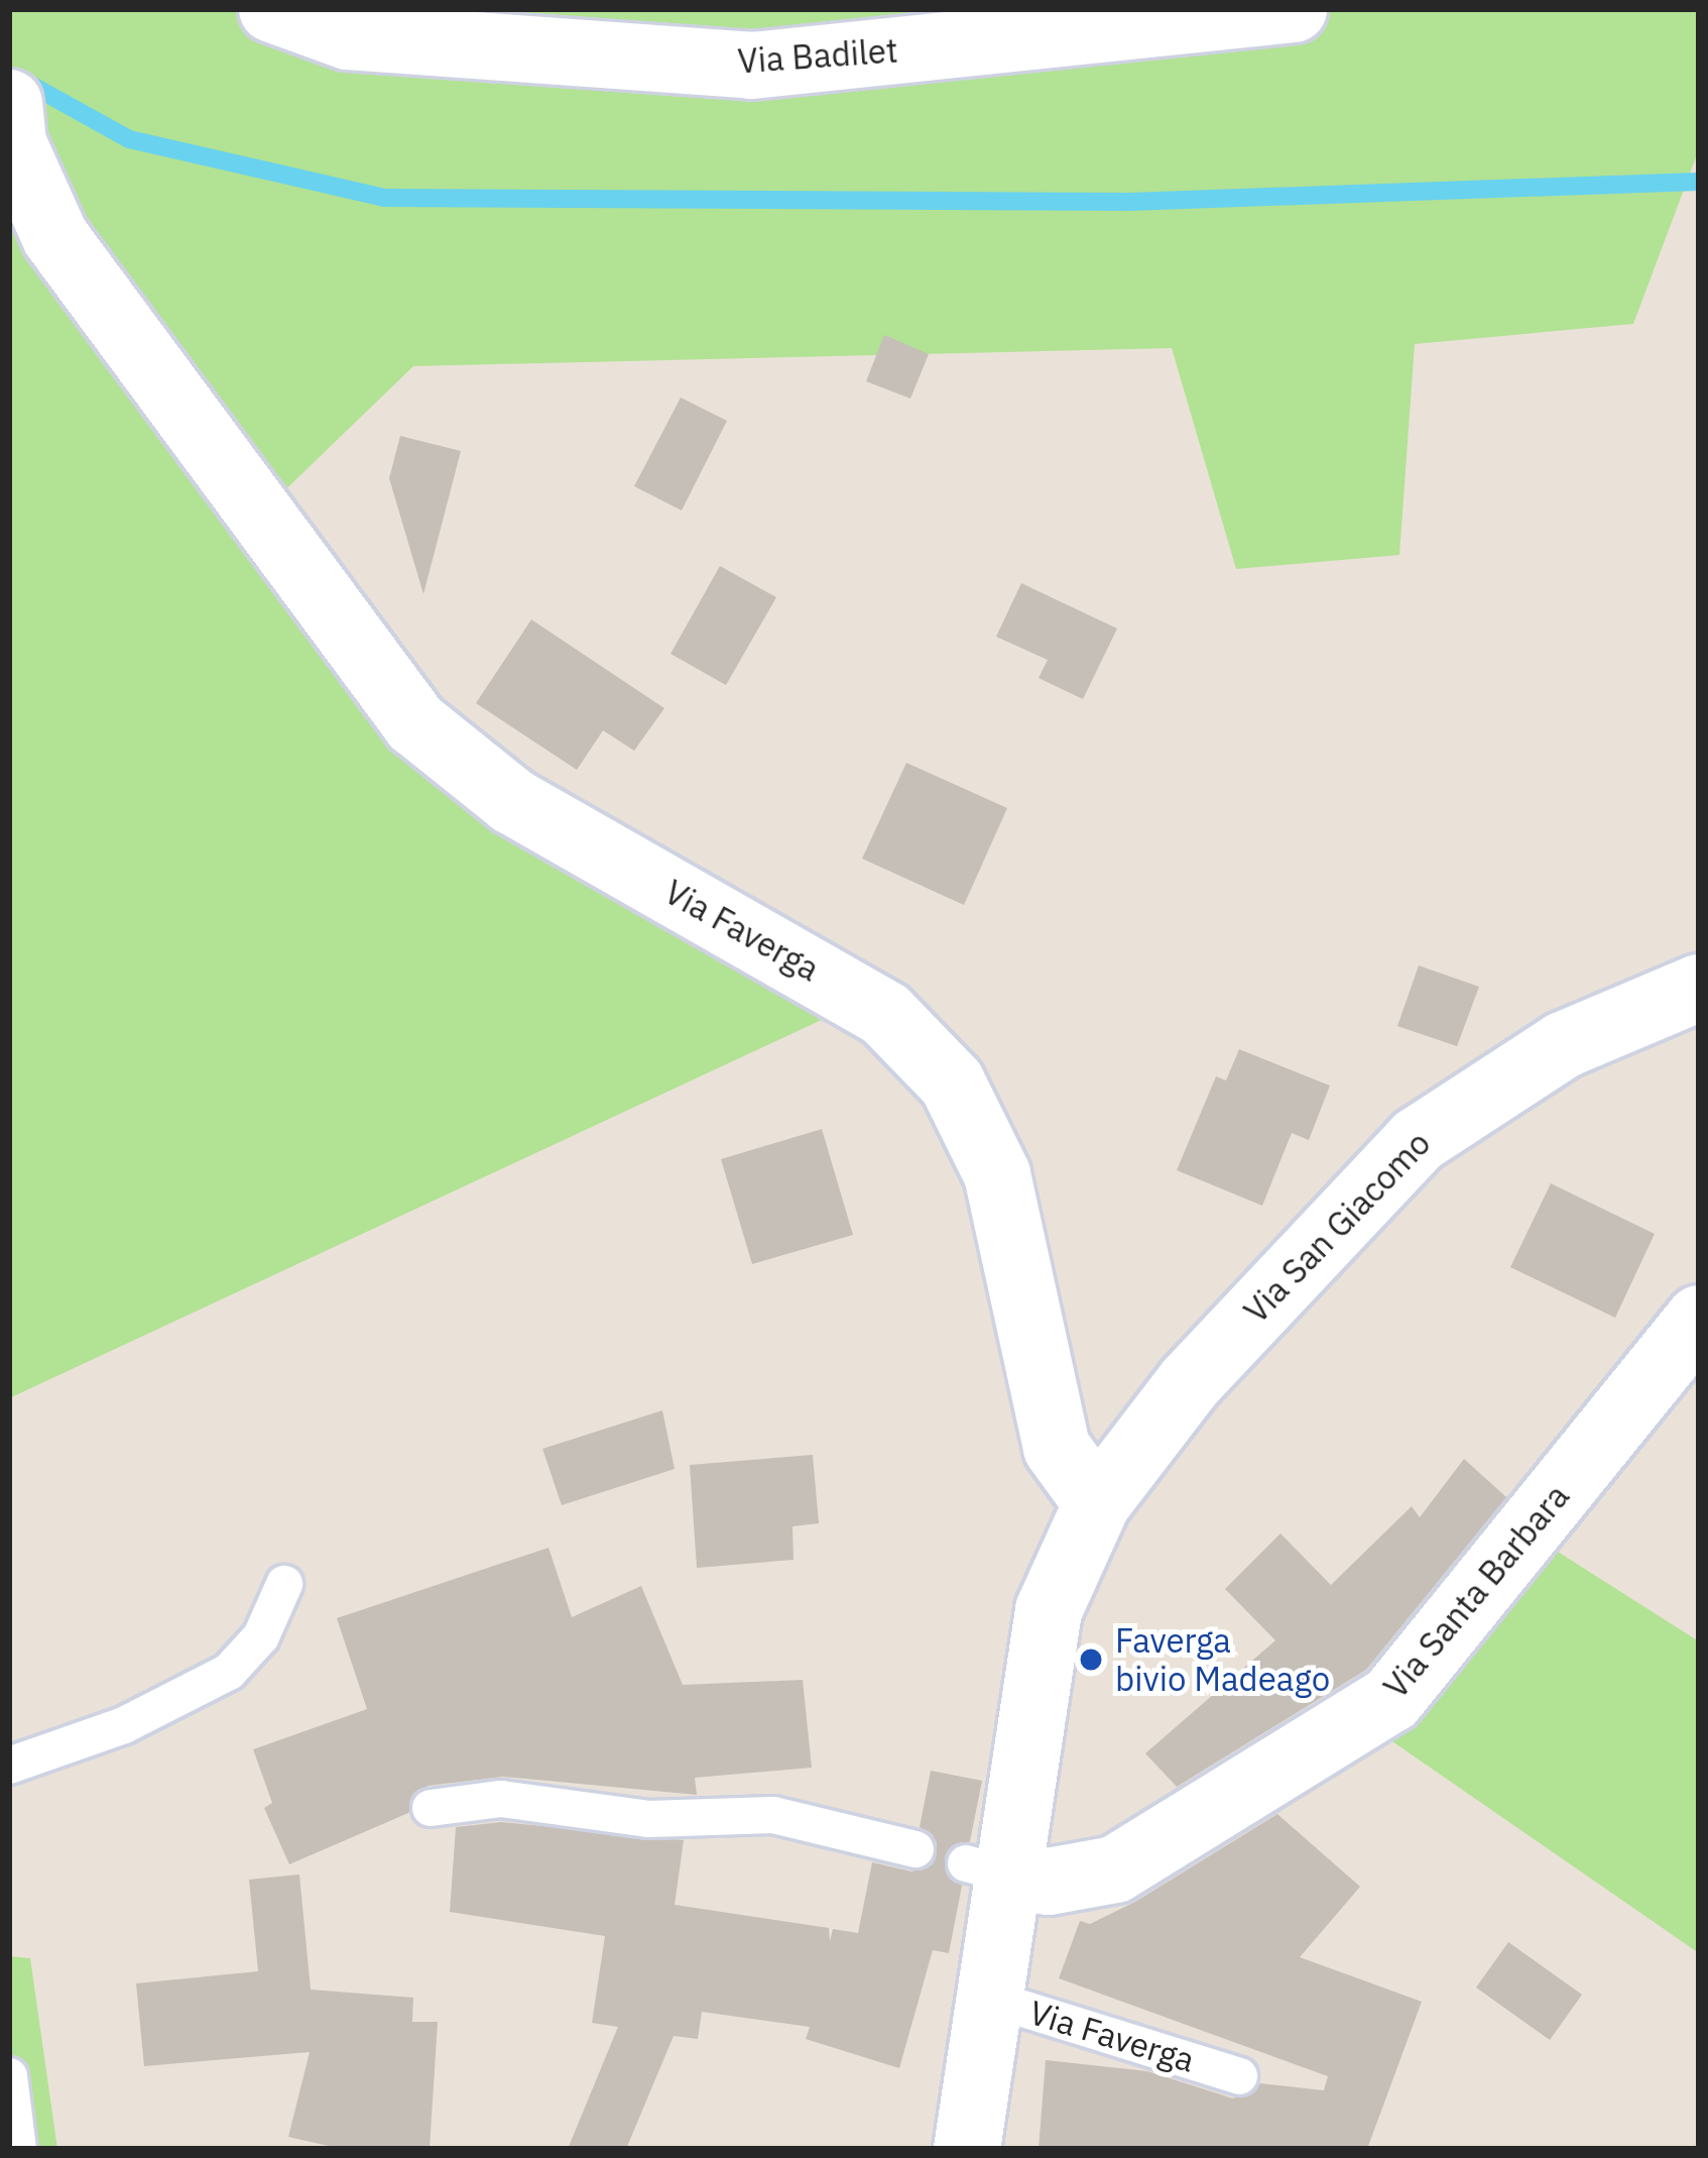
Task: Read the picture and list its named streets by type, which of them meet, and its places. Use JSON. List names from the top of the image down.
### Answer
{
  "streets": {
    "street": [
      "Via Badilet",
      "Via Faverga",
      "Via San Giacomo",
      "Via Santa Barbara"
    ]
  },
  "crossings": [
    ["Via Faverga", "Via San Giacomo"],
    ["Via Faverga", "Via Santa Barbara"]
  ],
  "places": ["Faverga bivio Madeago"]
}
